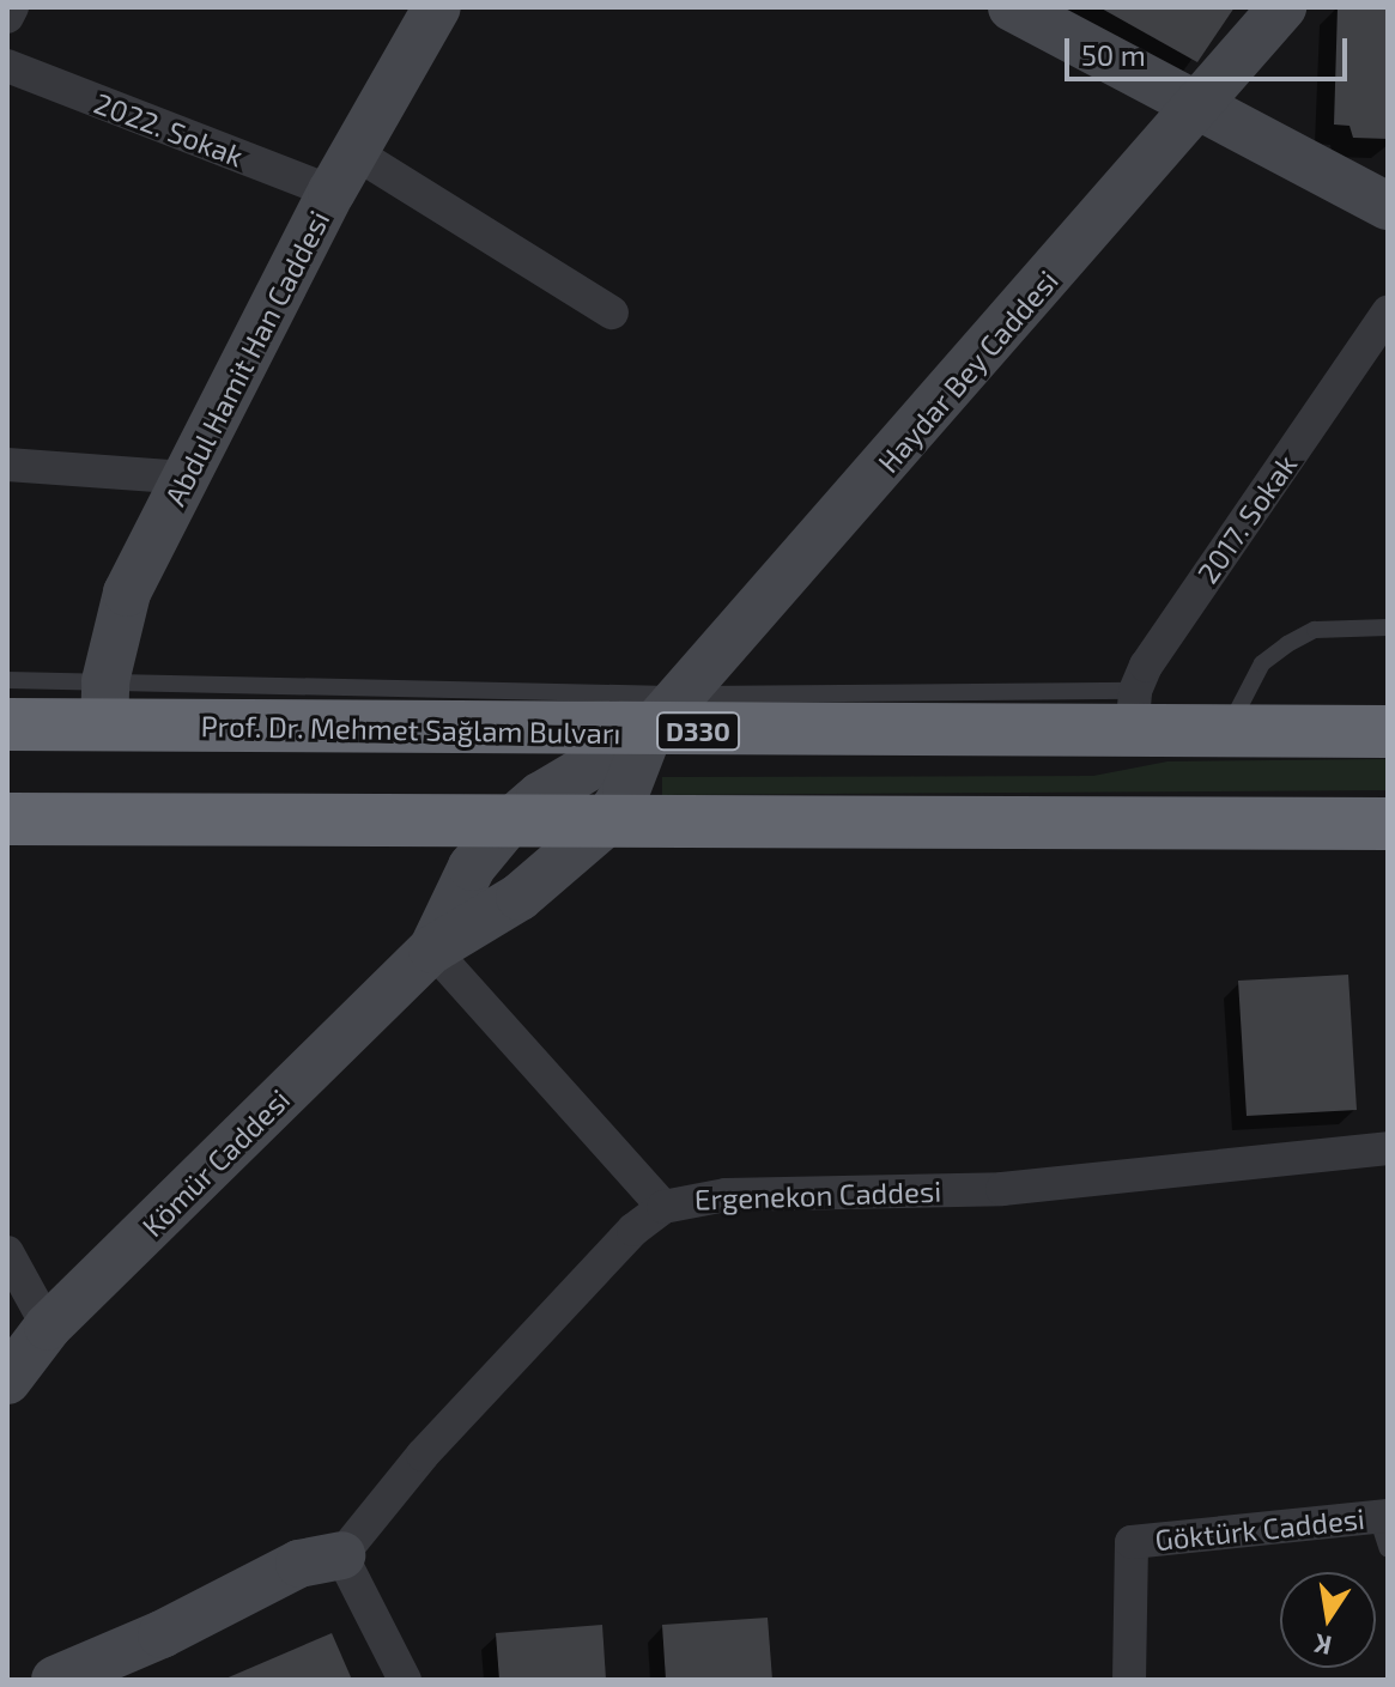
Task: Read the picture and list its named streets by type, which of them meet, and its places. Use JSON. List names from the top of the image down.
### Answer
{
  "streets": {
    "highway": ["Prof. Dr. Mehmet Sağlam Bulvarı", "D330"],
    "street": [
      "2022. Sokak",
      "Abdul Hamit Han Caddesi",
      "Haydar Bey Caddesi",
      "2017. Sokak",
      "Kömür Caddesi",
      "Ergenekon Caddesi",
      "Göktürk Caddesi"
    ]
  },
  "crossings": [
    ["2022. Sokak", "Abdul Hamit Han Caddesi"],
    ["Abdul Hamit Han Caddesi", "Prof. Dr. Mehmet Sağlam Bulvarı"],
    ["Haydar Bey Caddesi", "Prof. Dr. Mehmet Sağlam Bulvarı"],
    ["2017. Sokak", "Prof. Dr. Mehmet Sağlam Bulvarı"]
  ],
  "scale_bar": "50 m",
  "north": "bottom"
}
